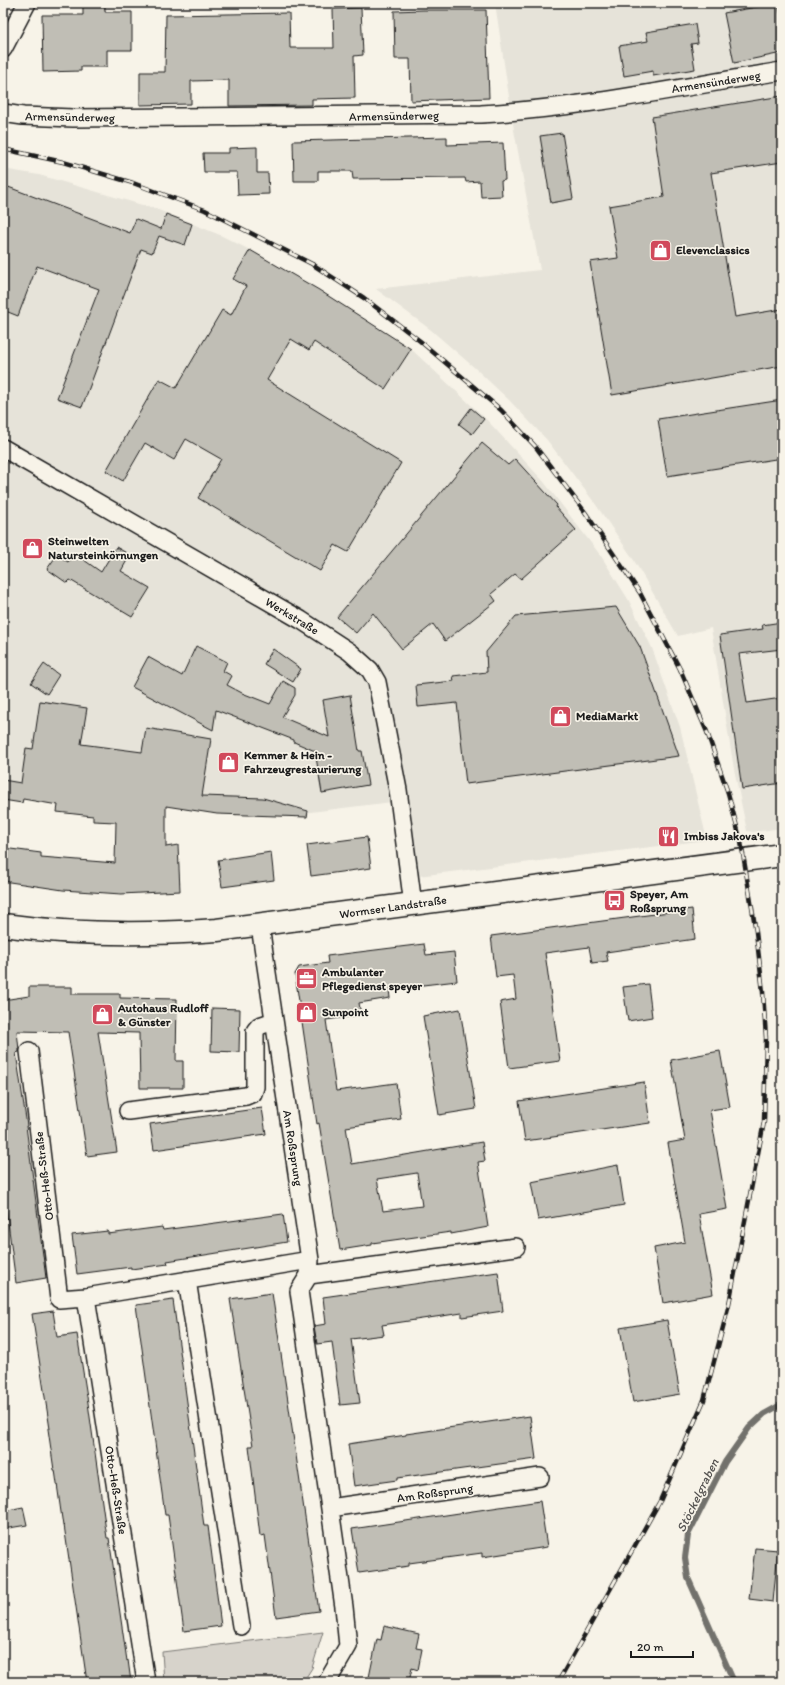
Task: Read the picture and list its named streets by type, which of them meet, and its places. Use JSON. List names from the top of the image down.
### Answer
{
  "streets": {
    "main road": ["Wormser Landstraße"],
    "street": [
      "Armensünderweg",
      "Werkstraße",
      "Am Roßsprung",
      "Otto-Heß-Straße"
    ]
  },
  "crossings": [
    ["Werkstraße", "Wormser Landstraße"],
    ["Wormser Landstraße", "Am Roßsprung"],
    ["Am Roßsprung", "Otto-Heß-Straße"]
  ],
  "water": ["Stöckelgraben"],
  "places": {
    "shop": [
      "Elevenclassics",
      "Steinwelten Natursteinkörnungen",
      "MediaMarkt",
      "Kemmer & Hein - Fahrzeugrestaurierung",
      "Sunpoint",
      "Autohaus Rudloff & Günster"
    ],
    "restaurant": ["Imbiss Jakova's"],
    "bus stop": ["Speyer, Am Roßsprung"],
    "office": ["Ambulanter Pflegedienst speyer"]
  },
  "scale_bar": "20 m"
}
